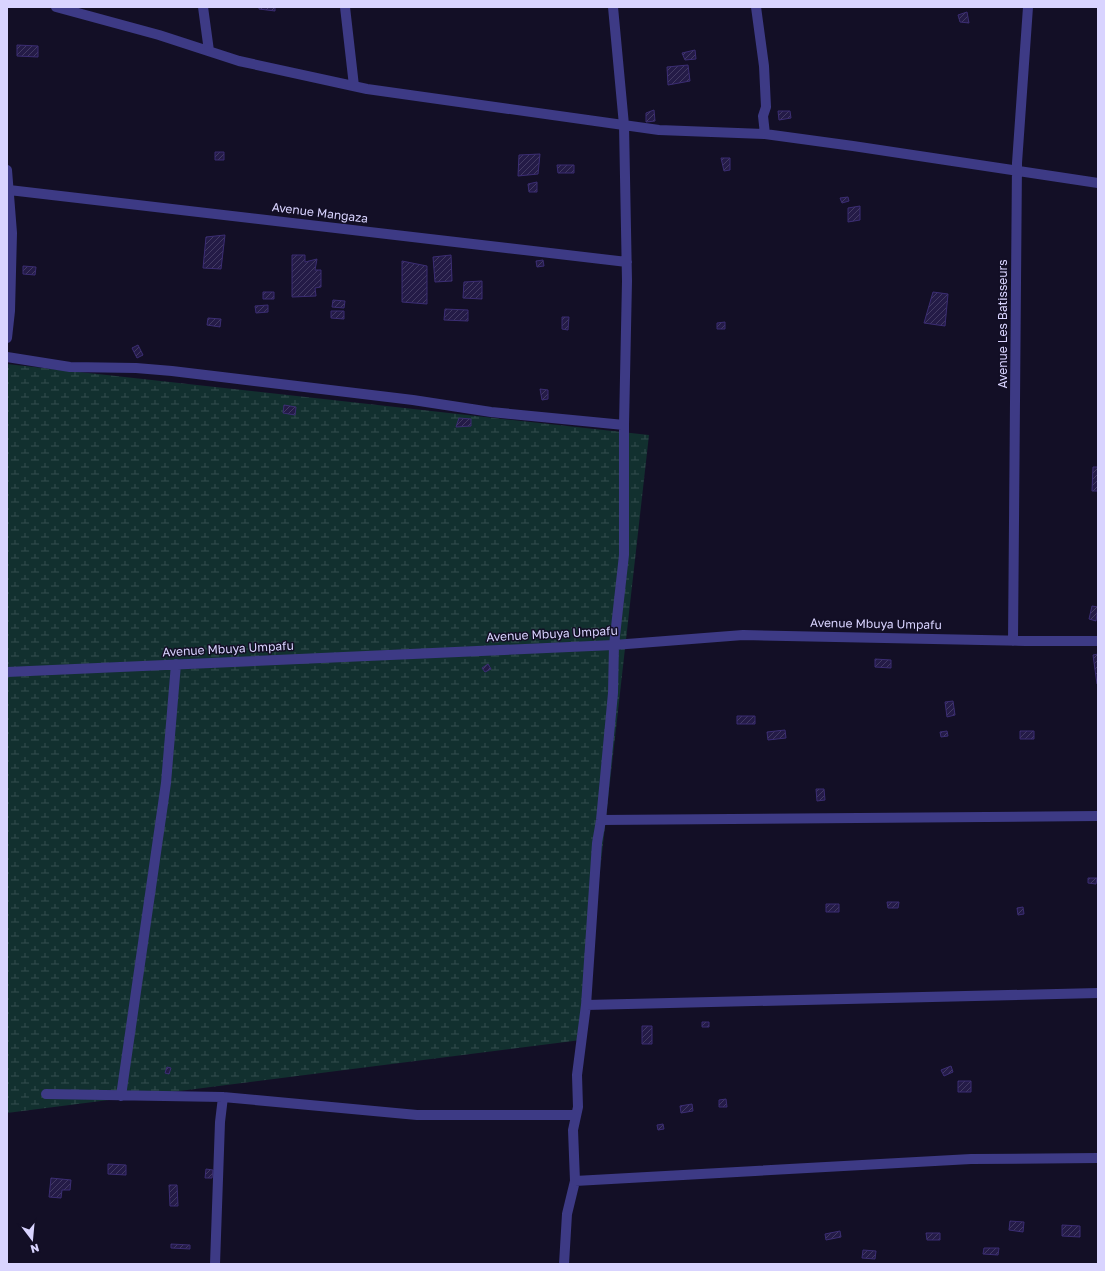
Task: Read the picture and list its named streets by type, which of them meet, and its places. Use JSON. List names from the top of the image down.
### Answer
{
  "streets": {
    "street": ["Avenue Mangaza", "Avenue Les Batisseurs", "Avenue Mbuya Umpafu"]
  },
  "crossings": [
    ["Avenue Les Batisseurs", "Avenue Mbuya Umpafu"]
  ],
  "north": "bottom"
}
